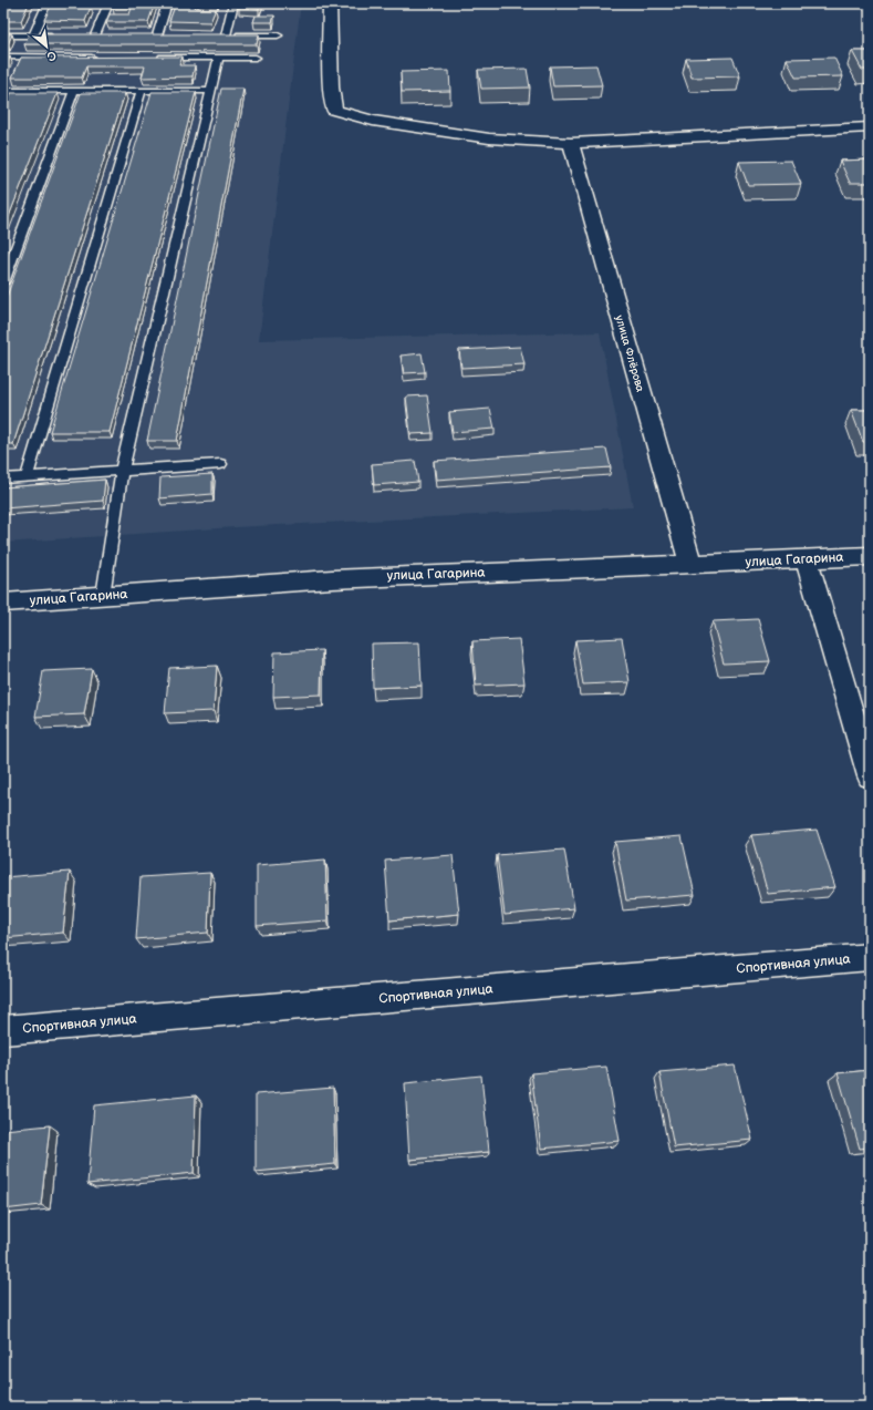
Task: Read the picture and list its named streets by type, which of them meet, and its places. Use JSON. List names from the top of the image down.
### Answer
{
  "streets": {
    "street": ["улица Флёрова", "улица Гагарина", "Спортивная улица"]
  },
  "crossings": [
    ["улица Флёрова", "улица Гагарина"]
  ],
  "north": "bottom right"
}
